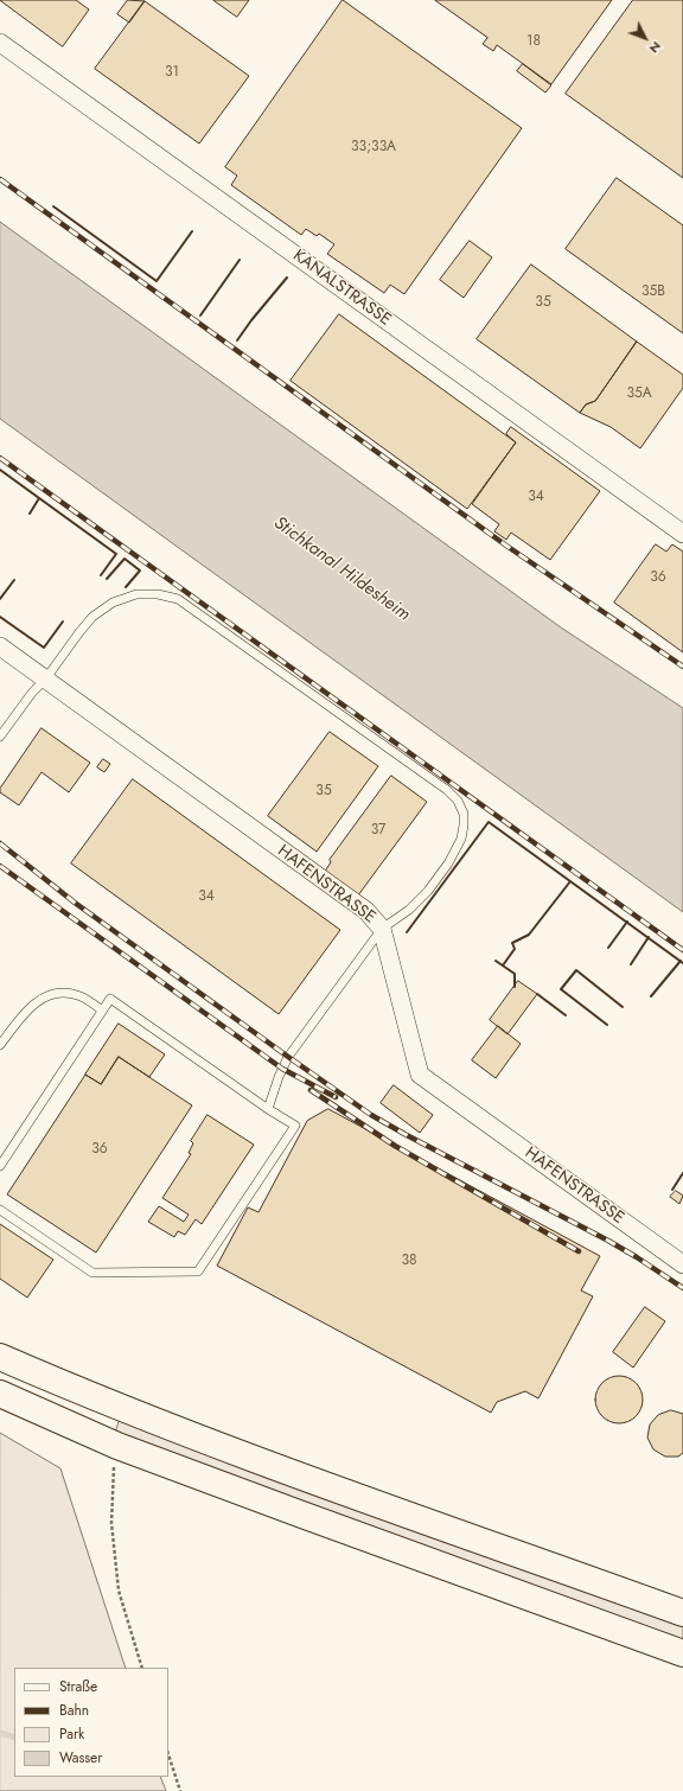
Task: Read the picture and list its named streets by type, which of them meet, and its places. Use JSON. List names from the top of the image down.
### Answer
{
  "streets": {
    "street": ["KANALSTRASSE", "HAFENSTRASSE"]
  },
  "water": ["Stichkanal Hildesheim"],
  "house_numbers": [
    "18",
    "31",
    "33;33A",
    "35B",
    "35",
    "35A",
    "34",
    "36",
    "35",
    "37",
    "34",
    "36",
    "38"
  ],
  "legend": [
    "Straße",
    "Bahn",
    "Park",
    "Wasser"
  ],
  "north": "bottom right"
}
